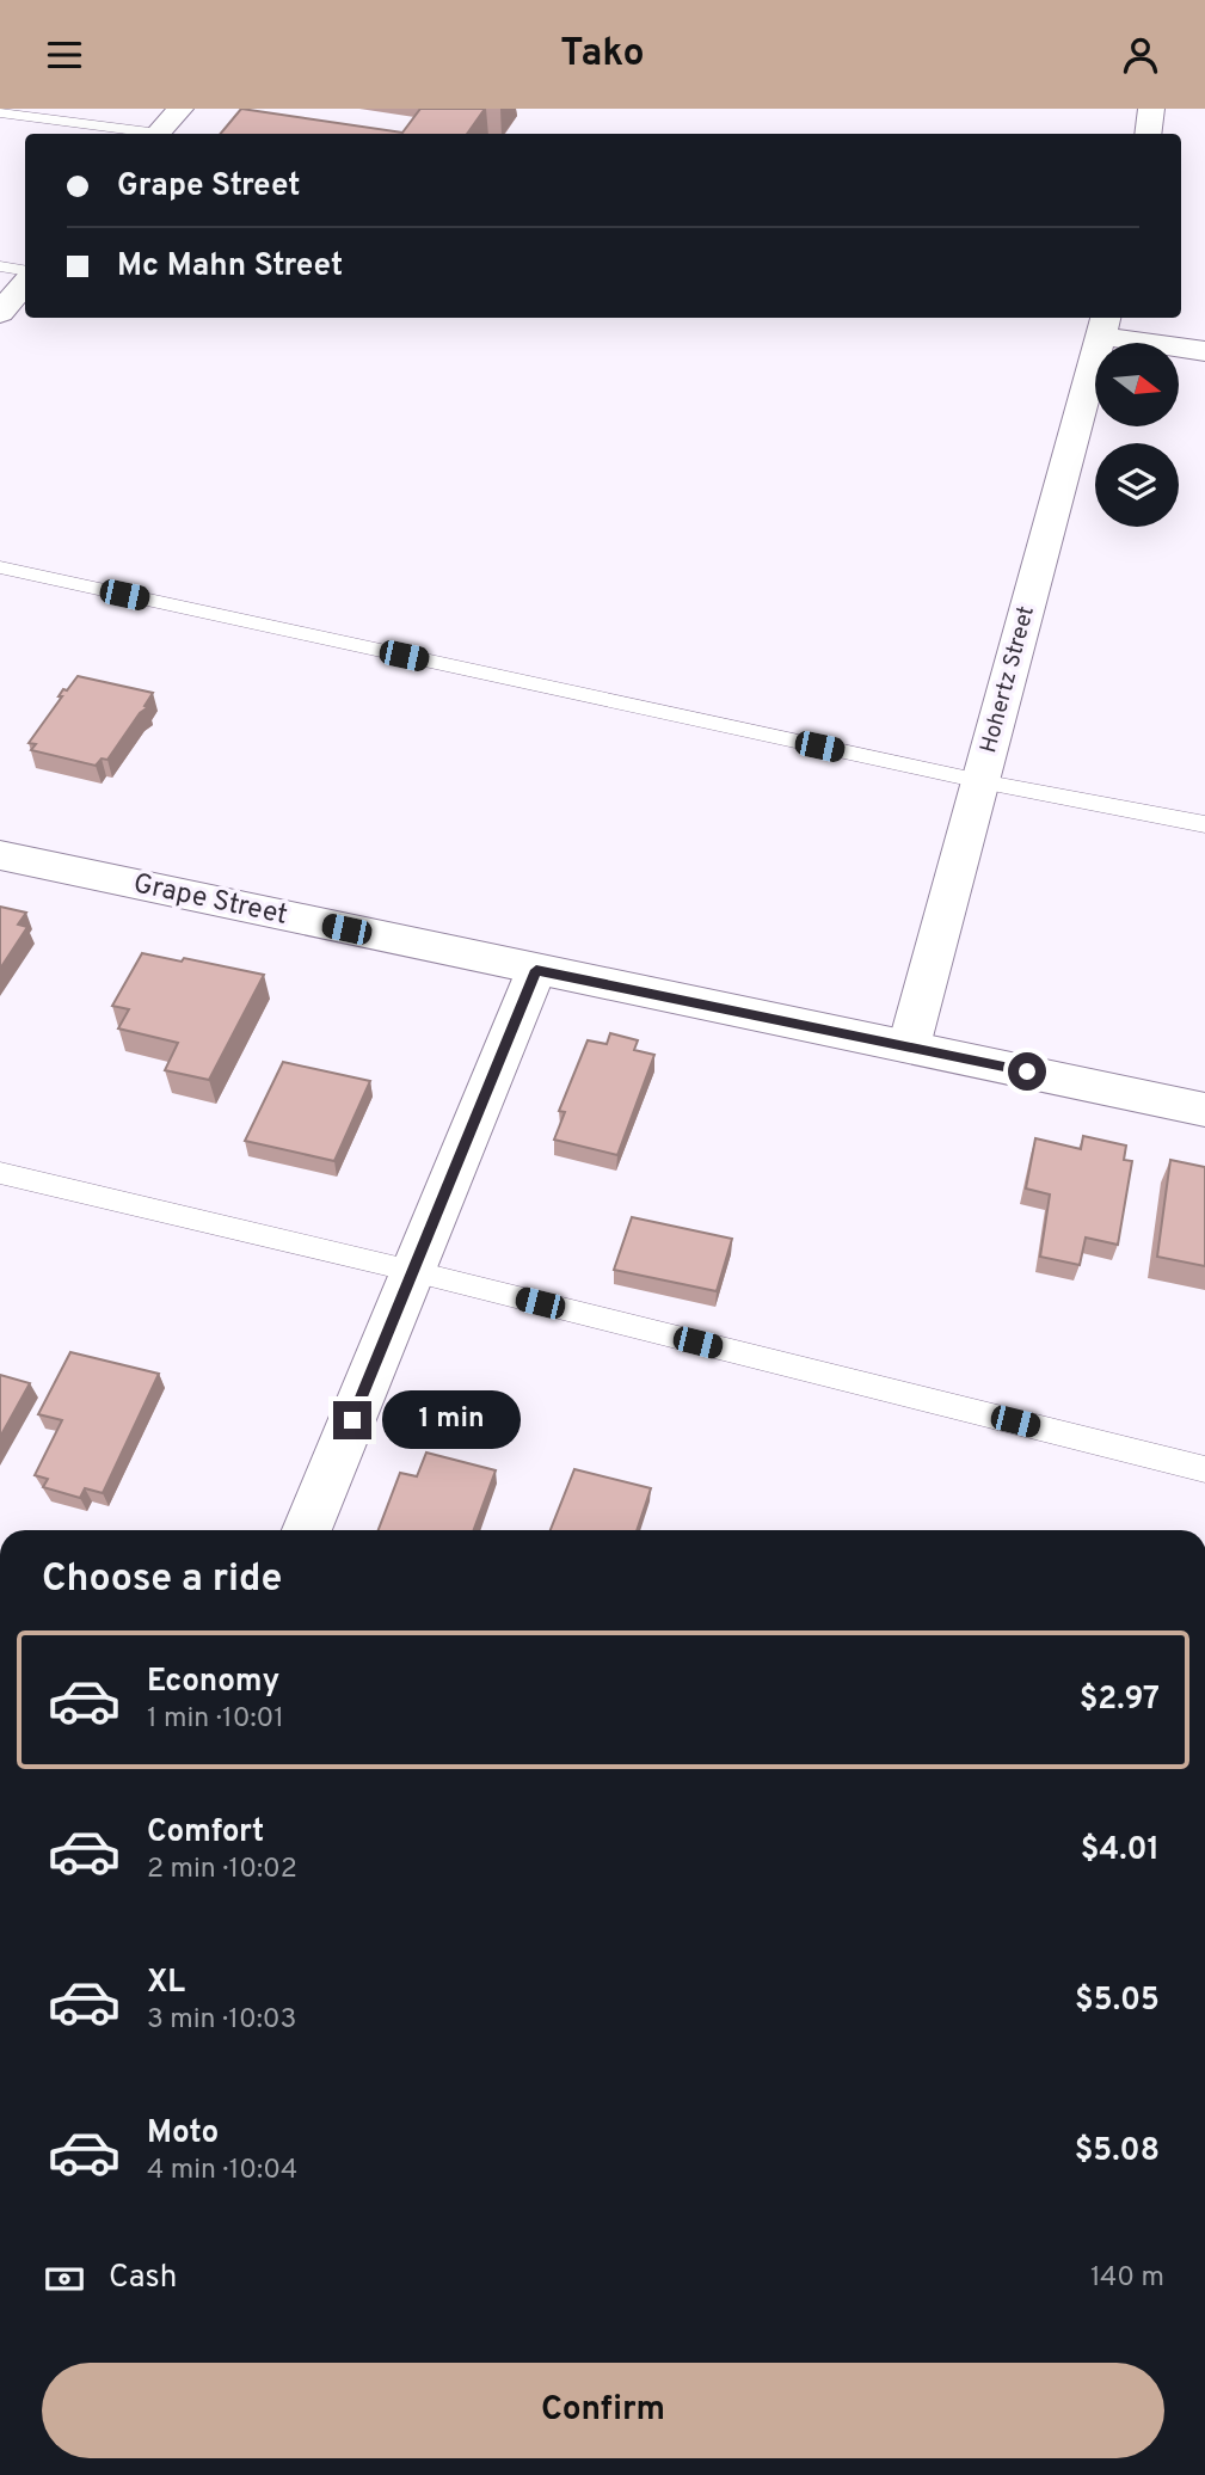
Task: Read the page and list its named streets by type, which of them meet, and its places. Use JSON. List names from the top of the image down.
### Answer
{
  "streets": {
    "street": ["Hohertz Street", "Grape Street"]
  },
  "crossings": [
    ["Hohertz Street", "Grape Street"]
  ],
  "north": "right",
  "page": {
    "header": "Tako",
    "banner": ["Grape Street", "Mc Mahn Street"],
    "bubble": "1 min",
    "heading": "Choose a ride",
    "list": [
      {
        "name": "Economy",
        "note": "1 min · 10:01",
        "value": "$2.97"
      },
      {
        "name": "Comfort",
        "note": "2 min · 10:02",
        "value": "$4.01"
      },
      {
        "name": "XL",
        "note": "3 min · 10:03",
        "value": "$5.05"
      },
      {
        "name": "Moto",
        "note": "4 min · 10:04",
        "value": "$5.08"
      }
    ],
    "pay": ["Cash", "140 m"],
    "buttons": "Confirm"
  }
}
